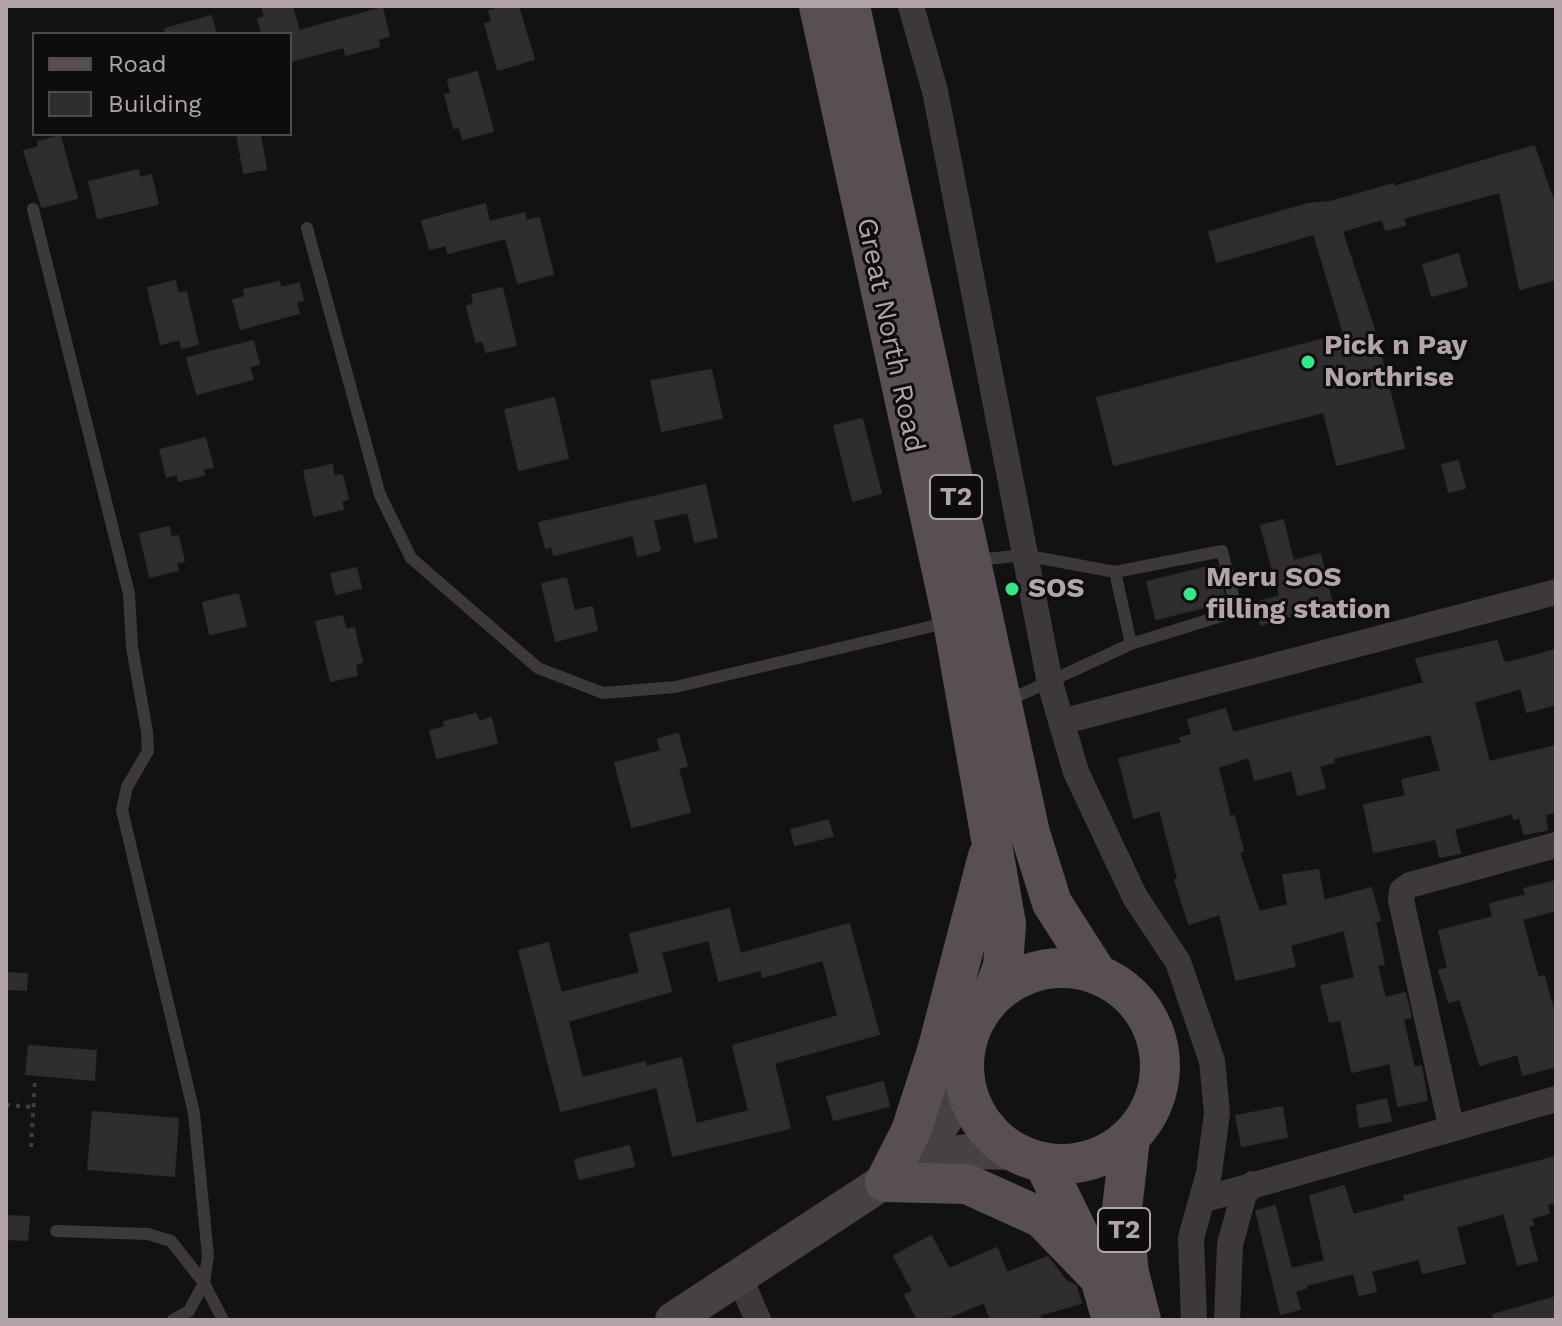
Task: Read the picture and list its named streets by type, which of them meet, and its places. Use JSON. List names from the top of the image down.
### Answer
{
  "streets": {
    "main road": ["Great North Road", "T2"]
  },
  "crossings": [
    ["Great North Road", "T2"]
  ],
  "places": ["Pick n Pay Northrise", "SOS", "Meru SOS filling station"],
  "legend": ["Road", "Building"]
}
